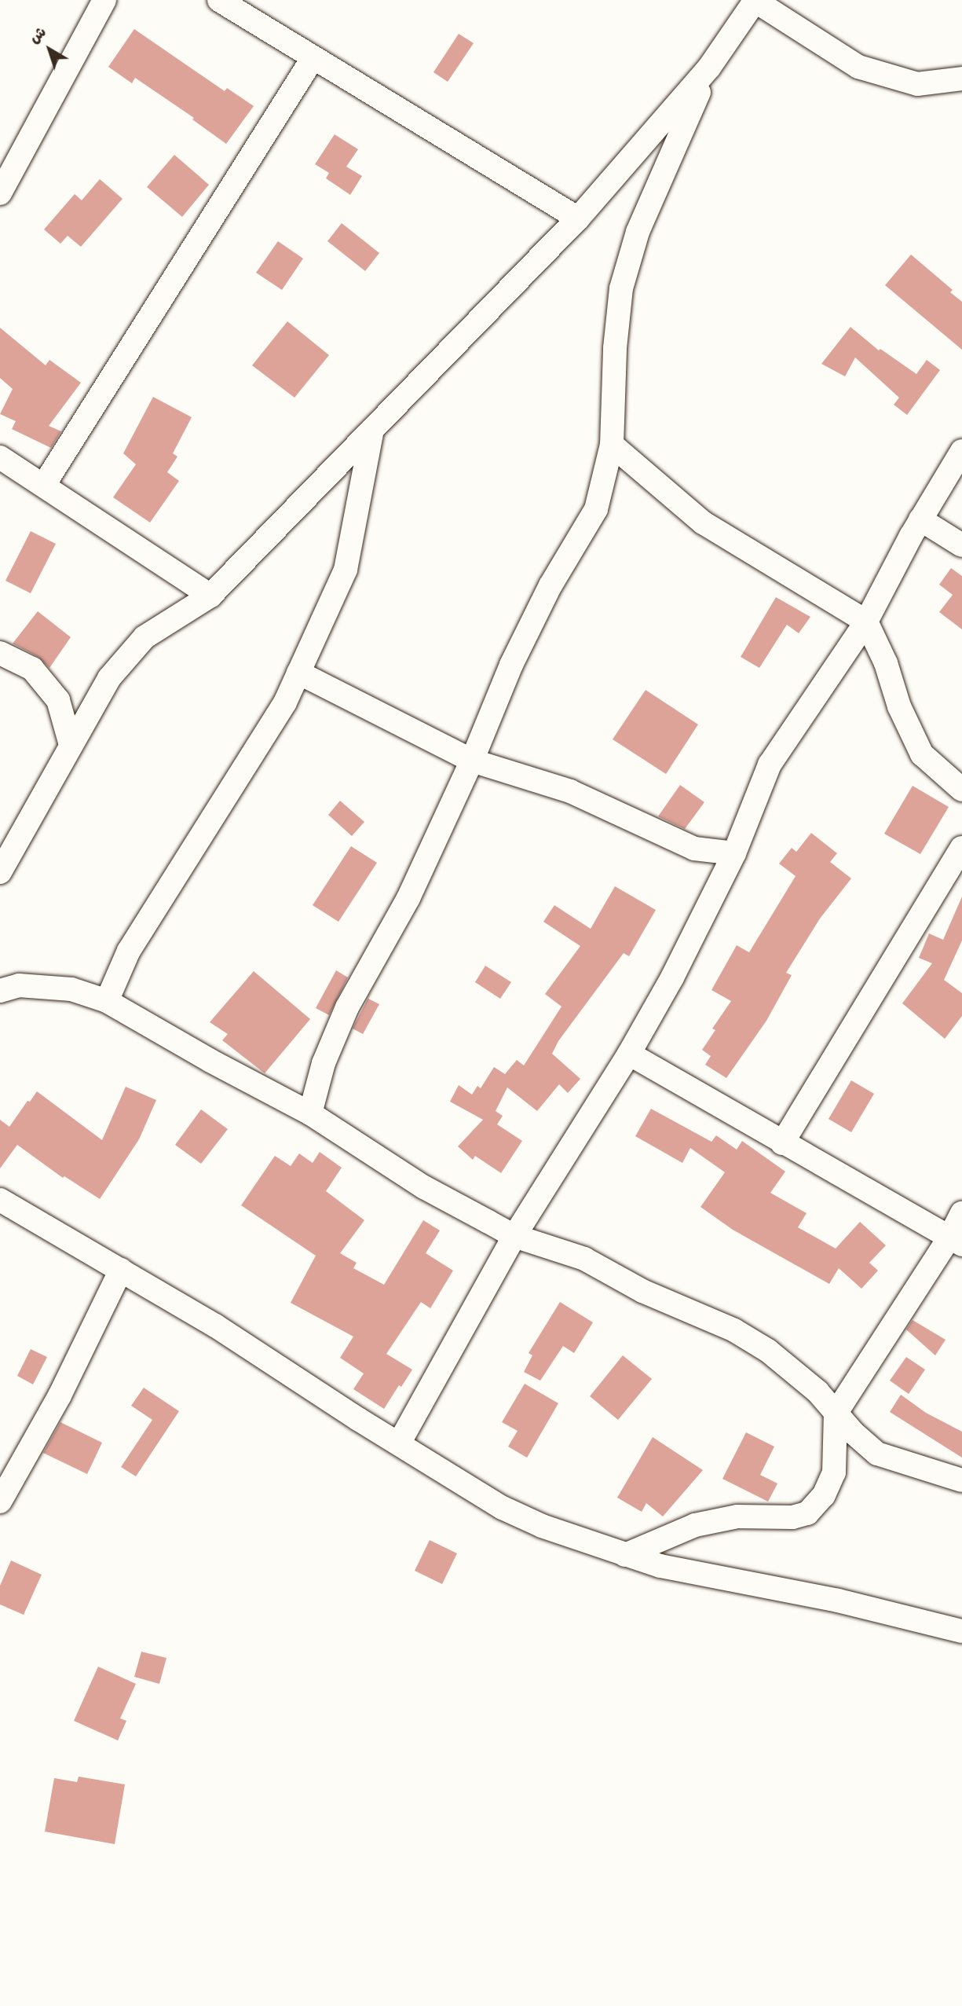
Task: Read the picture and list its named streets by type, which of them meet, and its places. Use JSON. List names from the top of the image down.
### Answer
{
  "north": "top left"
}
